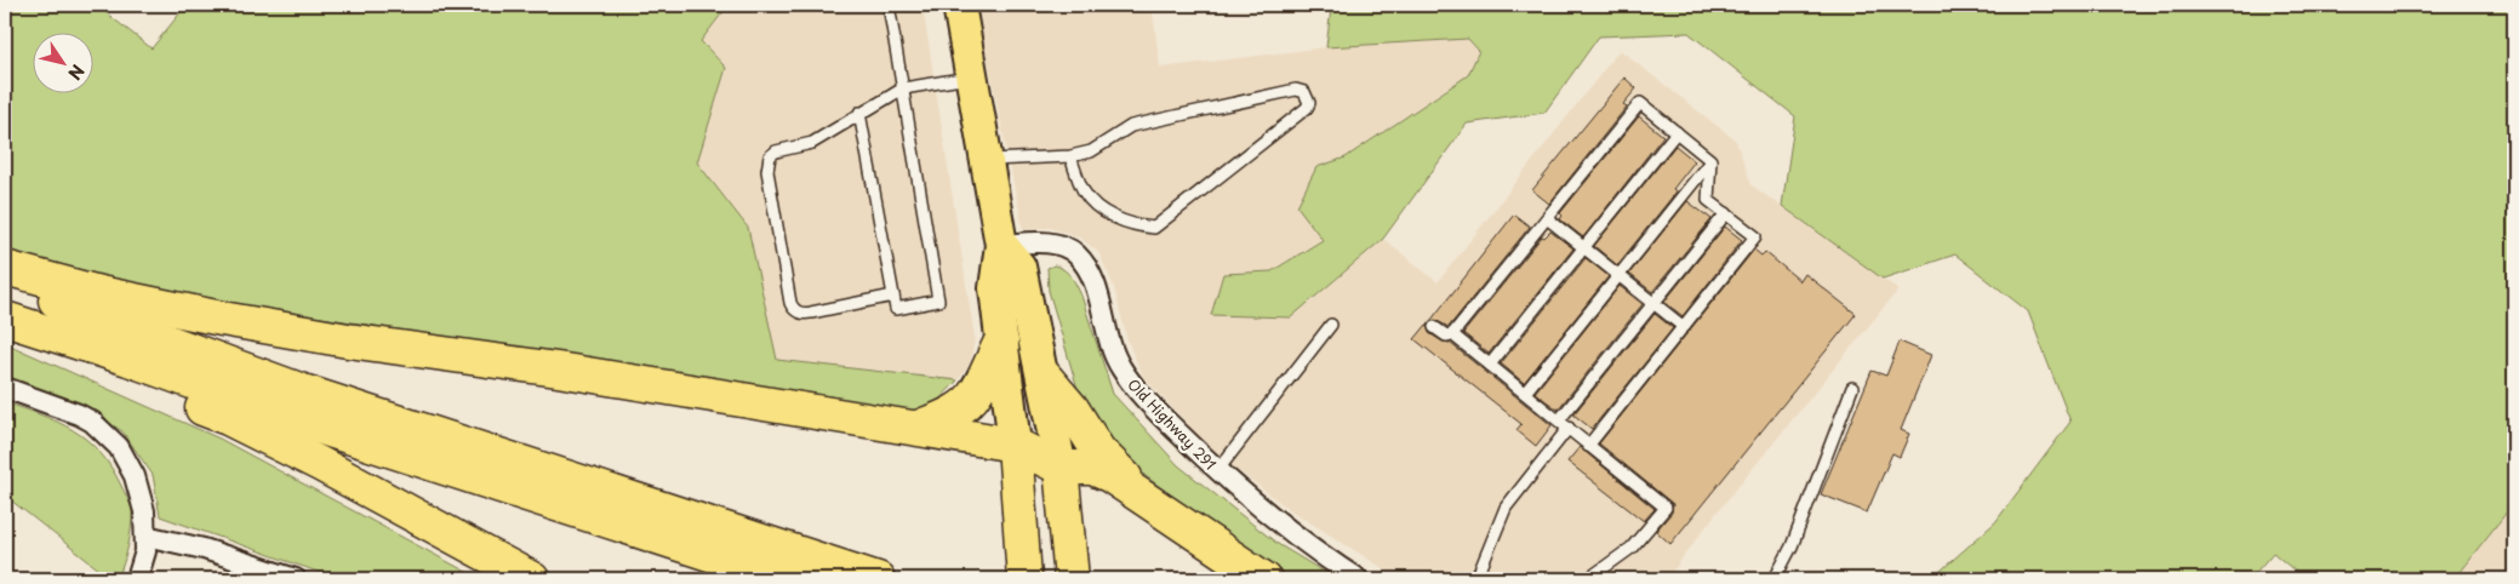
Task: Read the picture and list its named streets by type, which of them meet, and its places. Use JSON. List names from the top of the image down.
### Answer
{
  "streets": {
    "street": ["Old Highway 291"]
  },
  "north": "bottom right"
}
